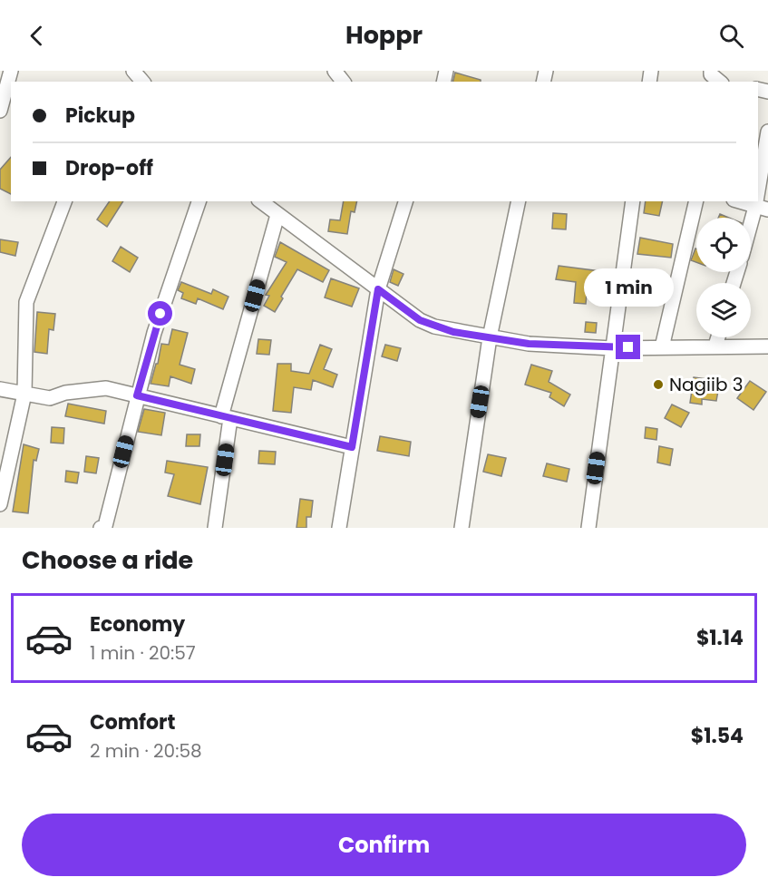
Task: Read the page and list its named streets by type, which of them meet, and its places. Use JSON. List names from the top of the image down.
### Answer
{
  "places": ["Nagiib 3"],
  "page": {
    "header": "Hoppr",
    "banner": ["Pickup", "Drop-off"],
    "bubble": "1 min",
    "heading": "Choose a ride",
    "list": [
      {
        "name": "Economy",
        "note": "1 min · 20:57",
        "value": "$1.14"
      },
      {
        "name": "Comfort",
        "note": "2 min · 20:58",
        "value": "$1.54"
      }
    ],
    "buttons": "Confirm"
  }
}
